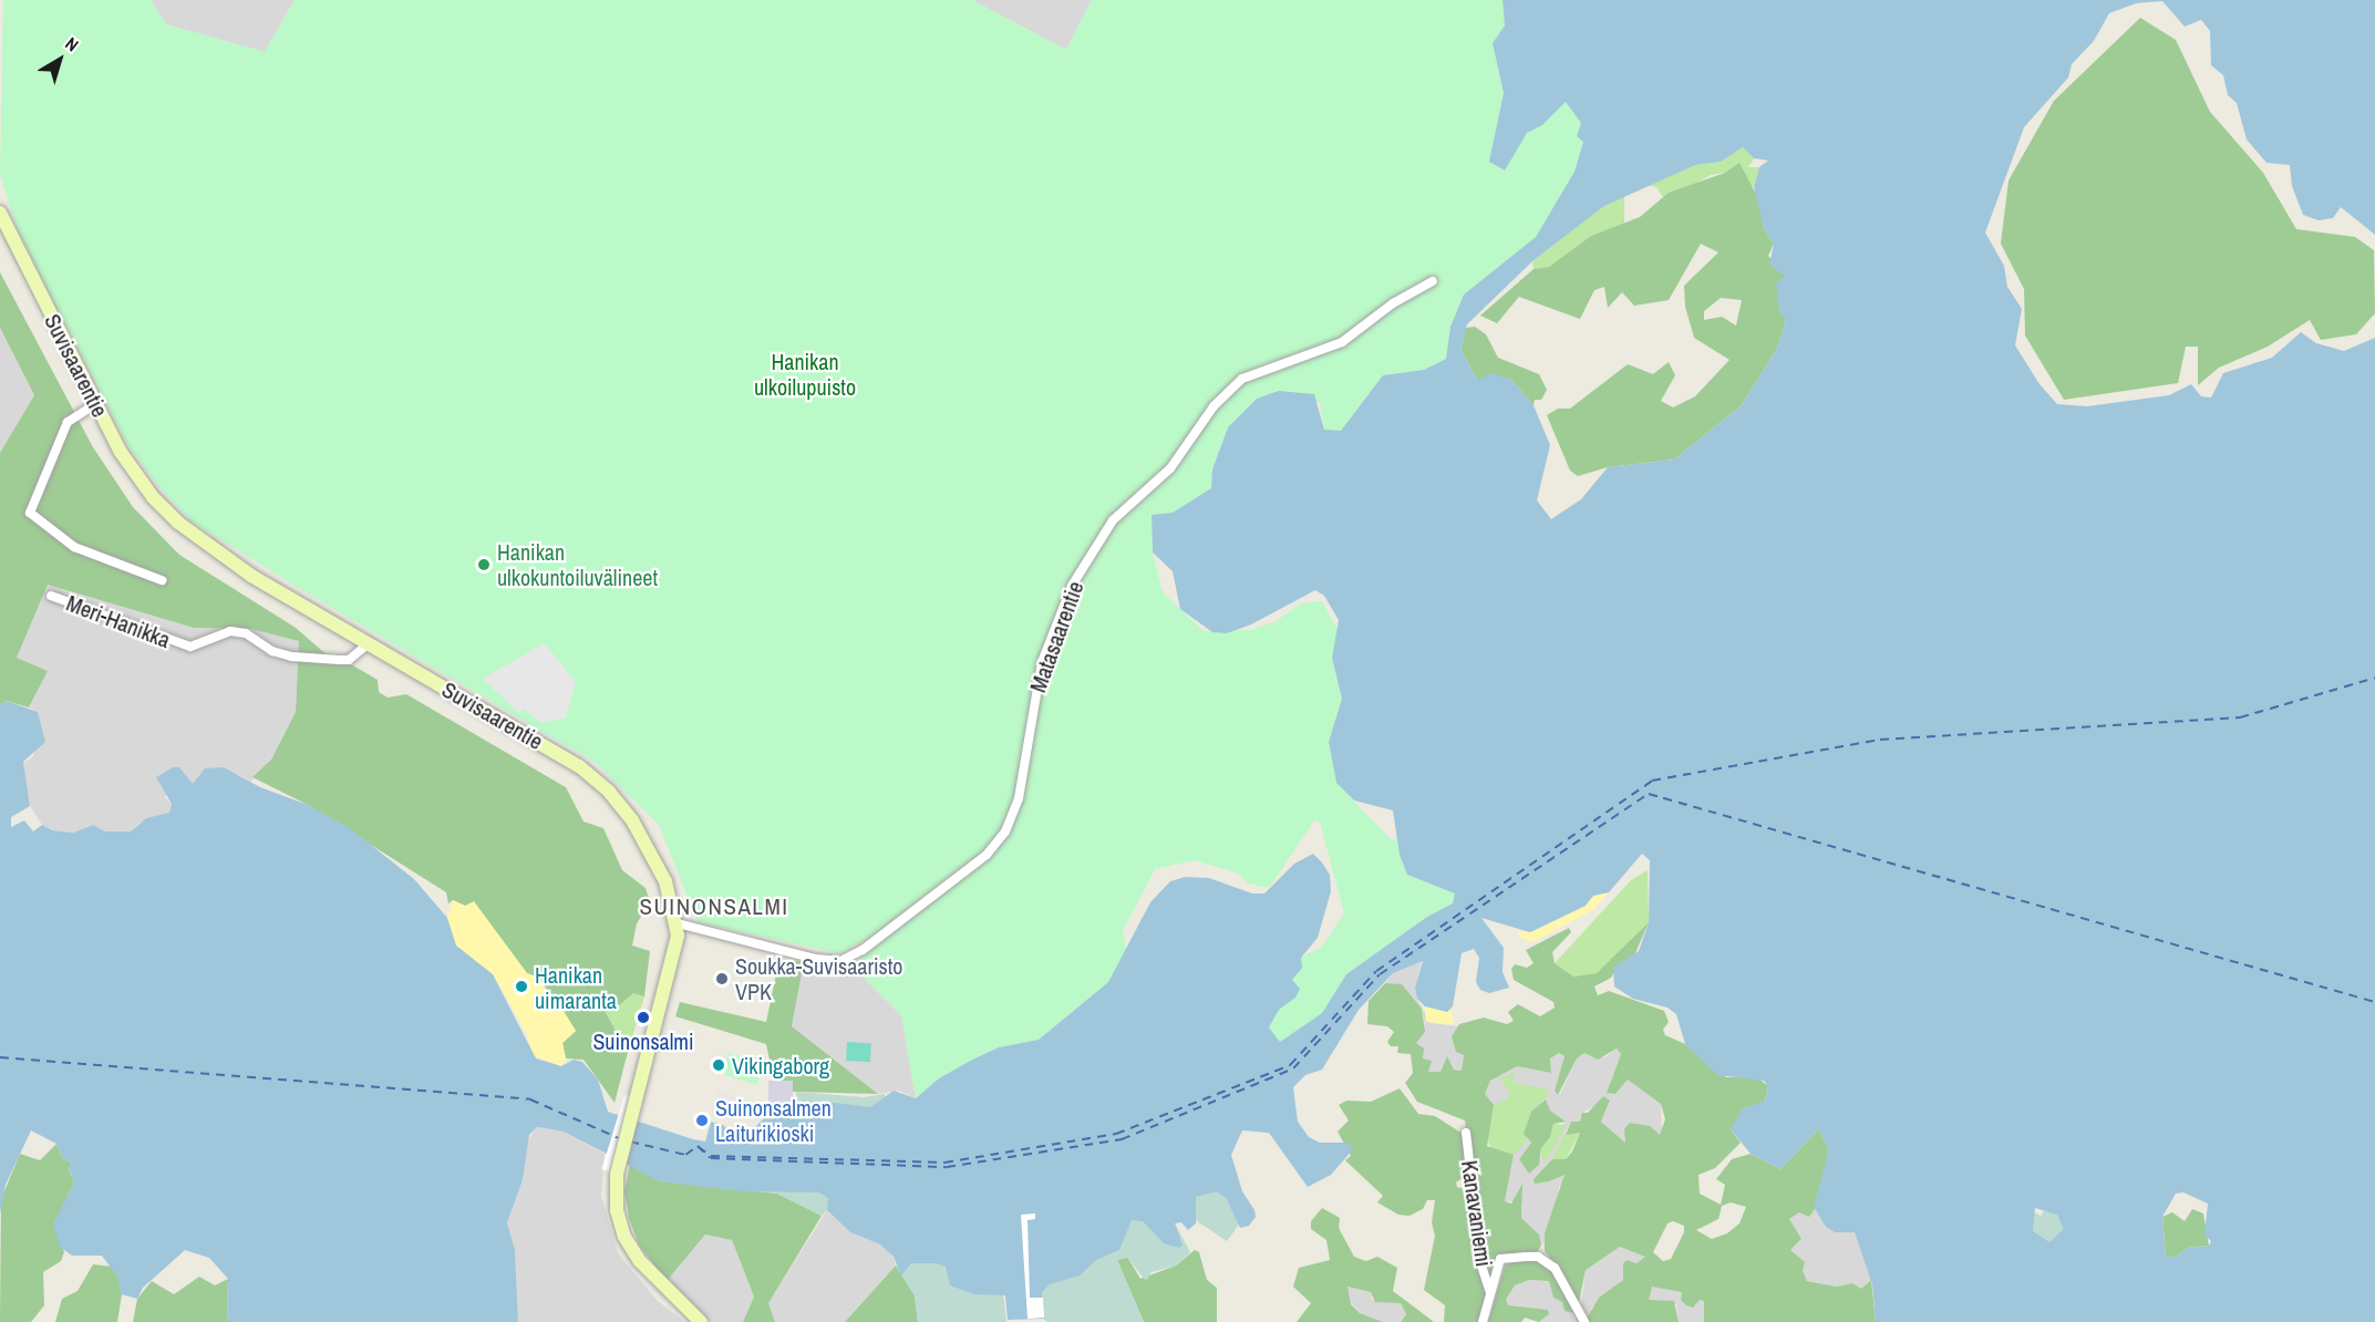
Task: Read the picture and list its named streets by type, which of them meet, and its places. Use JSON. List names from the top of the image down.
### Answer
{
  "streets": {
    "street": [
      "Suvisaarentie",
      "Meri-Hanikka",
      "Matasaarentie",
      "Kanavaniemi"
    ]
  },
  "crossings": [
    ["Suvisaarentie", "Meri-Hanikka"],
    ["Suvisaarentie", "Matasaarentie"]
  ],
  "districts": ["SUINONSALMI"],
  "parks": ["Hanikan ulkoilupuisto"],
  "places": [
    "Hanikan ulkokuntoiluvälineet",
    "Soukka-Suvisaaristo VPK",
    "Hanikan uimaranta",
    "Suinonsalmi",
    "Vikingaborg",
    "Suinonsalmen Laiturikioski"
  ],
  "north": "top right"
}
